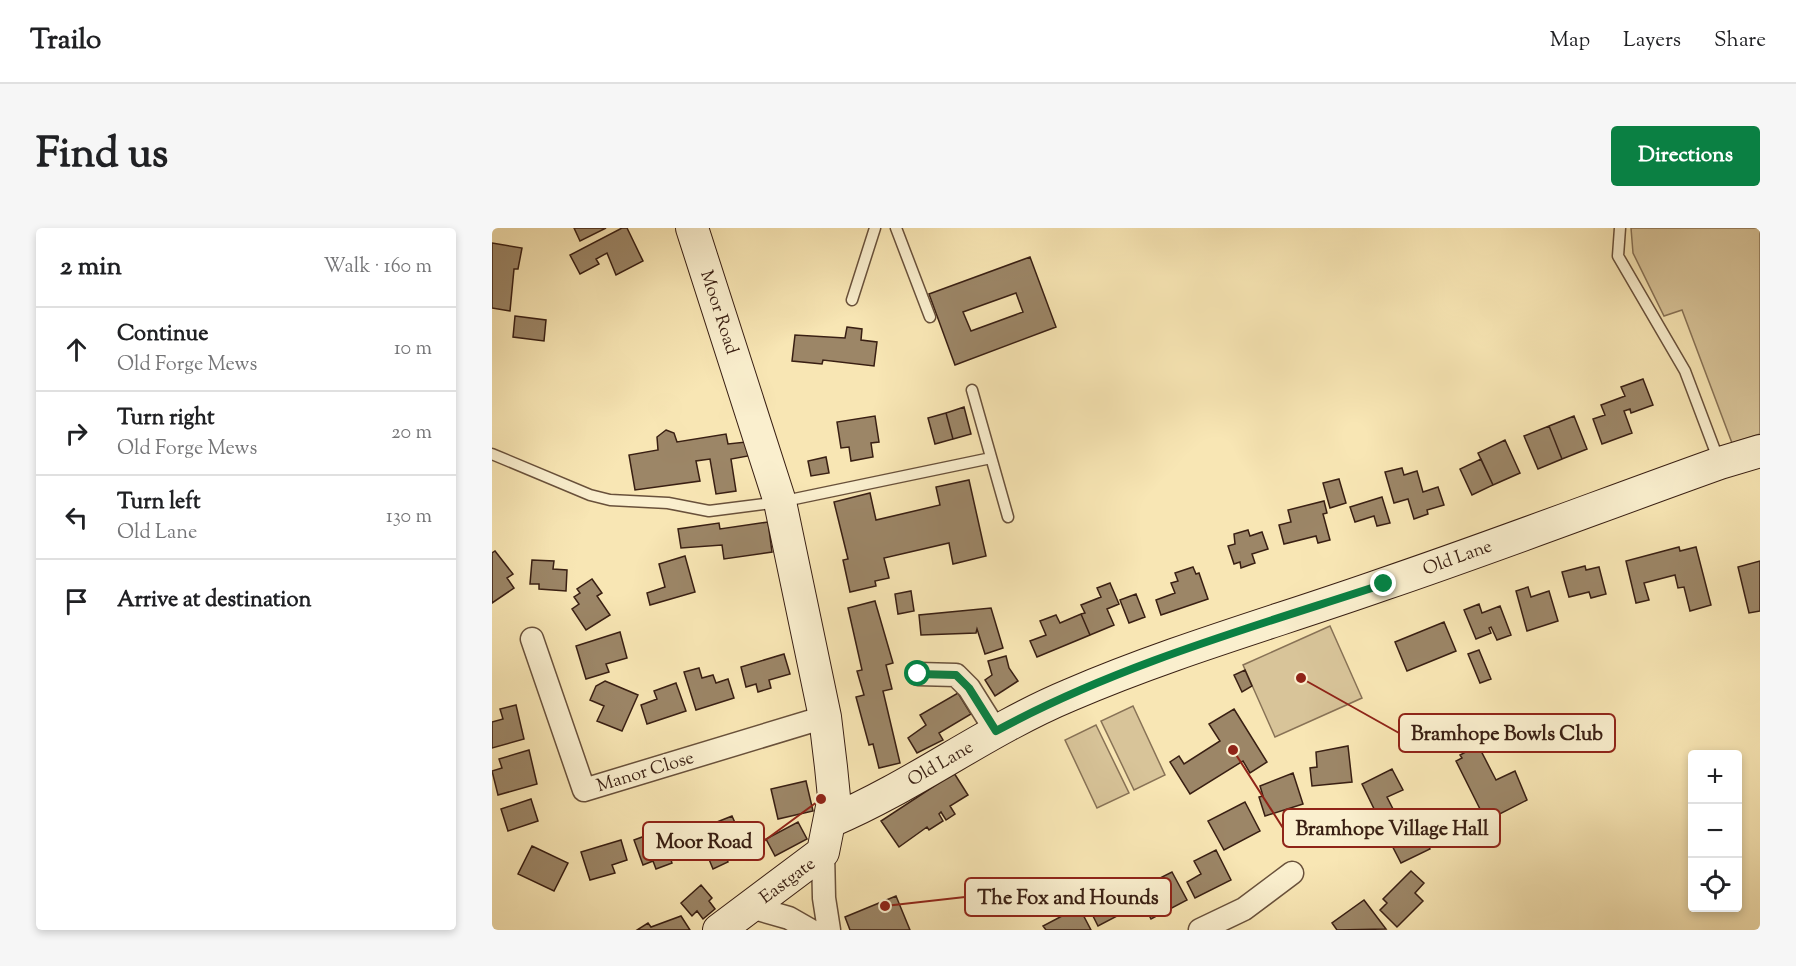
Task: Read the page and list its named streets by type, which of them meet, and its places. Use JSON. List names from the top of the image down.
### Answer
{
  "streets": {
    "street": [
      "Moor Road",
      "Old Lane",
      "Manor Close",
      "Eastgate"
    ]
  },
  "crossings": [
    ["Moor Road", "Old Lane"],
    ["Moor Road", "Manor Close"],
    ["Moor Road", "Eastgate"]
  ],
  "places": [
    "Bramhope Bowls Club",
    "Bramhope Village Hall",
    "Moor Road",
    "The Fox and Hounds"
  ],
  "page": {
    "header": "Trailo",
    "nav": ["Map", "Layers", "Share"],
    "title": "Find us",
    "buttons": "Directions",
    "heading": ["2 min", "Walk · 160 m"],
    "list": [
      ["Continue", "Old Forge Mews", "10 m"],
      ["Turn right", "Old Forge Mews", "20 m"],
      ["Turn left", "Old Lane", "130 m"],
      "Arrive at destination"
    ],
    "map_buttons": ["+", "−"]
  }
}
